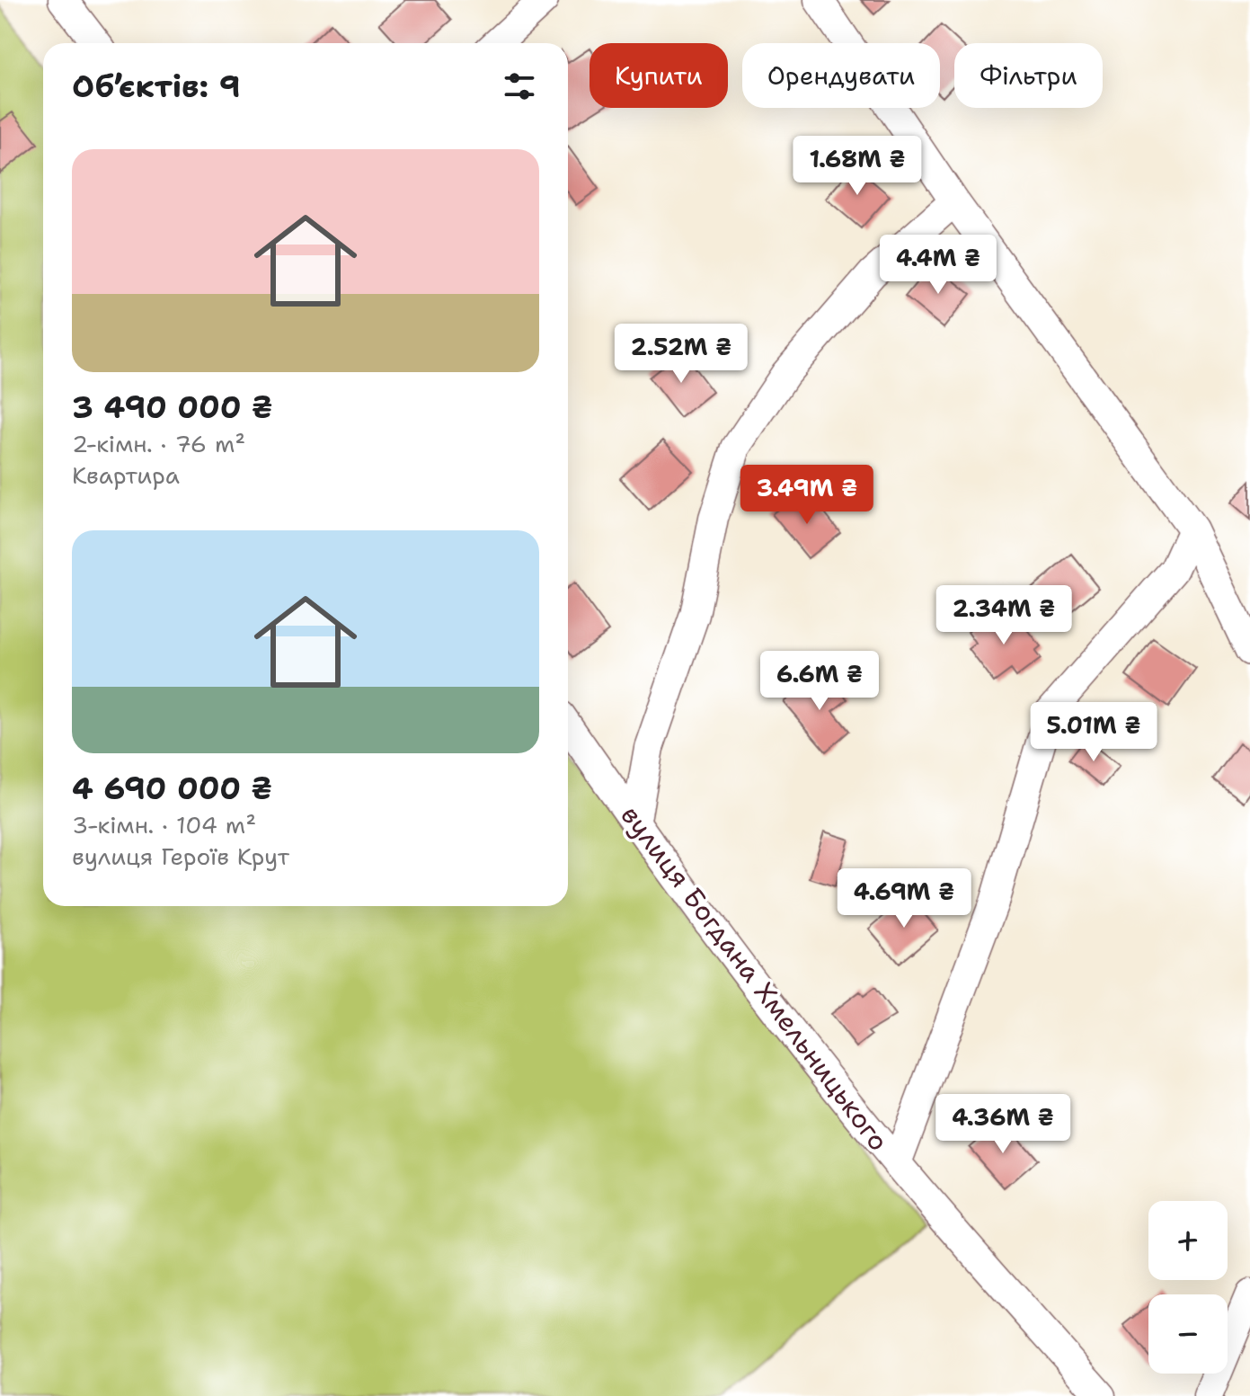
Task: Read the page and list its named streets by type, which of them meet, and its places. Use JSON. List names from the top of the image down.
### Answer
{
  "streets": {
    "street": ["вулиця Богдана Хмельницького"]
  },
  "page": {
    "chip": ["Купити", "Орендувати", "Фільтри"],
    "heading": "Об’єктів: 9",
    "list": [
      {
        "name": "3 490 000 ₴",
        "note": "2-кімн. · 76 m² · Квартира"
      },
      {
        "name": "4 690 000 ₴",
        "note": "3-кімн. · 104 m² · вулиця Героїв Крут"
      }
    ],
    "price": [
      "1.68M ₴",
      "4.4M ₴",
      "2.52M ₴",
      "3.49M ₴",
      "2.34M ₴",
      "6.6M ₴",
      "5.01M ₴",
      "4.69M ₴",
      "4.36M ₴"
    ],
    "map_buttons": ["+", "−"]
  }
}
